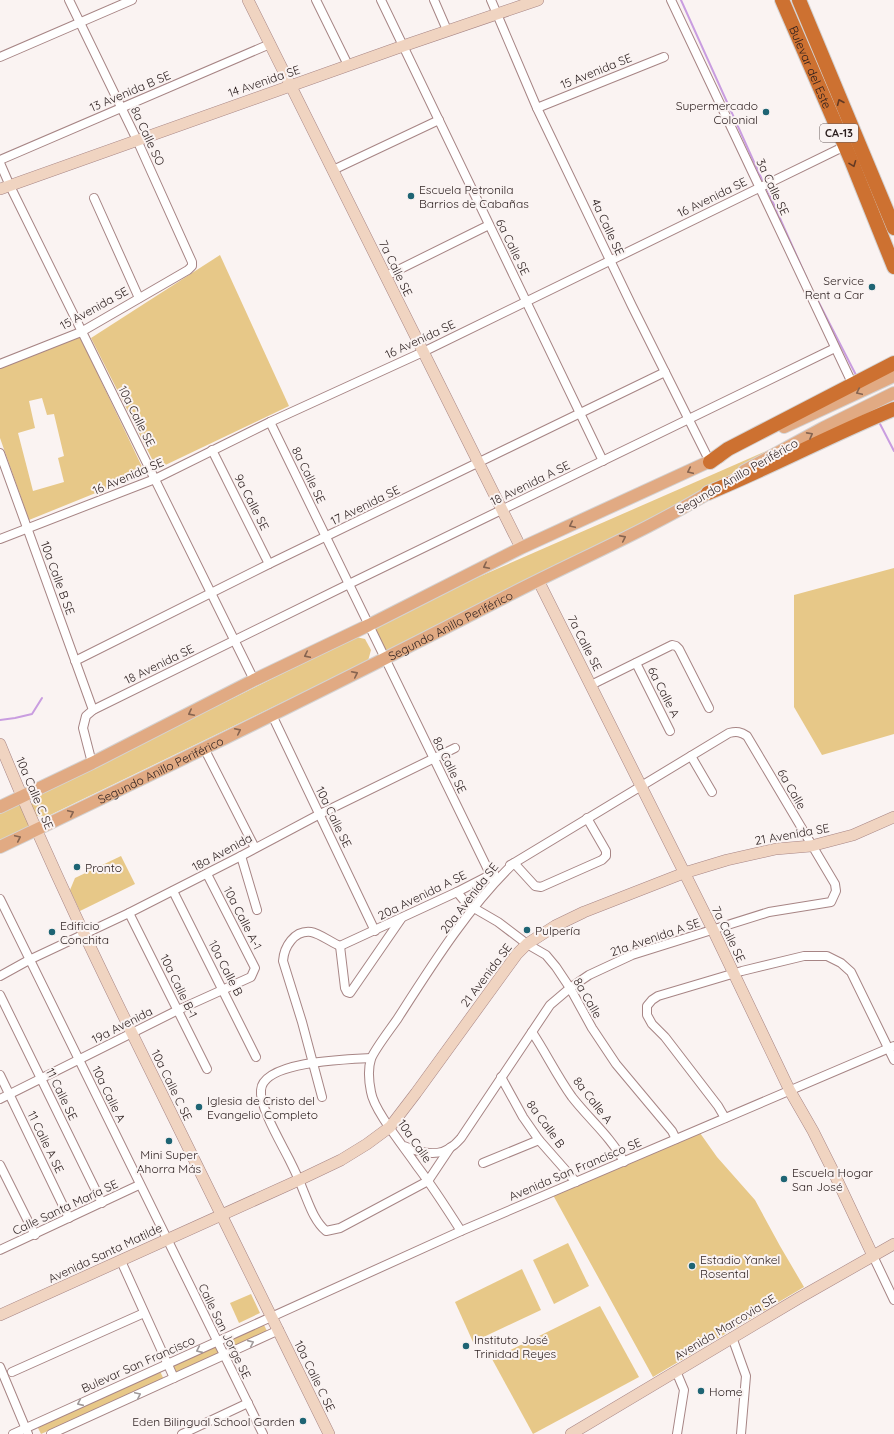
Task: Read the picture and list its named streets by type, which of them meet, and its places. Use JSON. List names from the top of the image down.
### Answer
{
  "streets": {
    "highway": ["Bulevar del Este", "CA-13"],
    "main road": ["Segundo Anillo Periférico"],
    "street": [
      "15 Avenida SE",
      "14 Avenida SE",
      "13 Avenida B SE",
      "8a Calle SO",
      "3a Calle SE",
      "16 Avenida SE",
      "4a Calle SE",
      "6a Calle SE",
      "7a Calle SE",
      "10a Calle SE",
      "8a Calle SE",
      "18 Avenida A SE",
      "9a Calle SE",
      "17 Avenida SE",
      "10a Calle B SE",
      "18 Avenida SE",
      "6a Calle A",
      "6a Calle",
      "10a Calle C SE",
      "21 Avenida SE",
      "18a Avenida",
      "20a Avenida A SE",
      "20a Avenida SE",
      "10a Calle A-1",
      "21a Avenida A SE",
      "10a Calle B",
      "10a Calle B-1",
      "8a Calle",
      "19a Avenida",
      "11 Calle SE",
      "10a Calle A",
      "8a Calle A",
      "8a Calle B",
      "10a Calle",
      "11 Calle A SE",
      "Avenida San Francisco SE",
      "Calle Santa María SE",
      "Avenida Santa Matilde",
      "Avenida Marcovia SE",
      "Calle San Jorge SE",
      "Bulevar San Francisco"
    ]
  },
  "crossings": [
    ["Bulevar del Este", "16 Avenida SE"],
    ["15 Avenida SE", "8a Calle SO"],
    ["15 Avenida SE", "4a Calle SE"],
    ["15 Avenida SE", "10a Calle SE"],
    ["14 Avenida SE", "8a Calle SO"],
    ["14 Avenida SE", "4a Calle SE"],
    ["14 Avenida SE", "6a Calle SE"],
    ["14 Avenida SE", "7a Calle SE"],
    ["14 Avenida SE", "10a Calle SE"],
    ["13 Avenida B SE", "8a Calle SO"],
    ["13 Avenida B SE", "7a Calle SE"],
    ["13 Avenida B SE", "10a Calle SE"],
    ["3a Calle SE", "16 Avenida SE"],
    ["3a Calle SE", "18 Avenida A SE"],
    ["16 Avenida SE", "4a Calle SE"],
    ["16 Avenida SE", "6a Calle SE"],
    ["16 Avenida SE", "7a Calle SE"],
    ["16 Avenida SE", "10a Calle SE"],
    ["16 Avenida SE", "8a Calle SE"],
    ["16 Avenida SE", "9a Calle SE"],
    ["16 Avenida SE", "10a Calle B SE"],
    ["4a Calle SE", "Segundo Anillo Periférico"],
    ["4a Calle SE", "18 Avenida A SE"],
    ["4a Calle SE", "17 Avenida SE"],
    ["6a Calle SE", "18 Avenida A SE"],
    ["6a Calle SE", "17 Avenida SE"],
    ["7a Calle SE", "Segundo Anillo Periférico"],
    ["7a Calle SE", "18 Avenida A SE"],
    ["7a Calle SE", "17 Avenida SE"],
    ["7a Calle SE", "21 Avenida SE"],
    ["7a Calle SE", "20a Avenida SE"],
    ["7a Calle SE", "21a Avenida A SE"],
    ["7a Calle SE", "Avenida San Francisco SE"],
    ["7a Calle SE", "Avenida Marcovia SE"],
    ["10a Calle SE", "Segundo Anillo Periférico"],
    ["10a Calle SE", "18 Avenida A SE"],
    ["10a Calle SE", "17 Avenida SE"],
    ["10a Calle SE", "18 Avenida SE"],
    ["10a Calle SE", "18a Avenida"],
    ["10a Calle SE", "20a Avenida A SE"],
    ["8a Calle SE", "Segundo Anillo Periférico"],
    ["8a Calle SE", "18 Avenida A SE"],
    ["8a Calle SE", "17 Avenida SE"],
    ["8a Calle SE", "18a Avenida"],
    ["8a Calle SE", "20a Avenida A SE"],
    ["8a Calle SE", "20a Avenida SE"],
    ["Segundo Anillo Periférico", "10a Calle C SE"],
    ["18 Avenida A SE", "18 Avenida SE"],
    ["9a Calle SE", "17 Avenida SE"],
    ["17 Avenida SE", "10a Calle B SE"],
    ["10a Calle B SE", "18 Avenida SE"],
    ["6a Calle", "21 Avenida SE"],
    ["6a Calle", "20a Avenida SE"],
    ["6a Calle", "21a Avenida A SE"],
    ["10a Calle C SE", "21 Avenida SE"],
    ["10a Calle C SE", "18a Avenida"],
    ["10a Calle C SE", "19a Avenida"],
    ["10a Calle C SE", "Avenida San Francisco SE"],
    ["10a Calle C SE", "Avenida Santa Matilde"],
    ["10a Calle C SE", "Bulevar San Francisco"],
    ["21 Avenida SE", "8a Calle"],
    ["21 Avenida SE", "10a Calle"],
    ["21 Avenida SE", "Avenida Santa Matilde"],
    ["18a Avenida", "10a Calle A-1"],
    ["18a Avenida", "10a Calle B"],
    ["18a Avenida", "10a Calle B-1"],
    ["18a Avenida", "10a Calle A"],
    ["20a Avenida A SE", "20a Avenida SE"],
    ["20a Avenida A SE", "8a Calle"],
    ["20a Avenida SE", "8a Calle"],
    ["20a Avenida SE", "10a Calle"],
    ["10a Calle A-1", "19a Avenida"],
    ["21a Avenida A SE", "8a Calle"],
    ["21a Avenida A SE", "8a Calle A"],
    ["21a Avenida A SE", "8a Calle B"],
    ["10a Calle B", "19a Avenida"],
    ["10a Calle B-1", "19a Avenida"],
    ["8a Calle", "Avenida San Francisco SE"],
    ["19a Avenida", "11 Calle SE"],
    ["19a Avenida", "10a Calle A"],
    ["19a Avenida", "11 Calle A SE"],
    ["11 Calle SE", "Calle Santa María SE"],
    ["10a Calle A", "Calle Santa María SE"],
    ["10a Calle A", "Avenida Santa Matilde"],
    ["10a Calle A", "Calle San Jorge SE"],
    ["8a Calle A", "Avenida San Francisco SE"],
    ["8a Calle B", "Avenida San Francisco SE"],
    ["10a Calle", "Avenida San Francisco SE"],
    ["11 Calle A SE", "Calle Santa María SE"],
    ["Avenida San Francisco SE", "Bulevar San Francisco"],
    ["Avenida Santa Matilde", "Calle San Jorge SE"],
    ["Calle San Jorge SE", "Bulevar San Francisco"]
  ],
  "places": [
    "Supermercado Colonial",
    "Escuela Petronila Barrios de Cabañas",
    "Service Rent a Car",
    "Pronto",
    "Pulpería",
    "Edificio Conchita",
    "Iglesia de Cristo del Evangelio Completo",
    "Mini Super Ahorra Más",
    "Escuela Hogar San José",
    "Estadio Yankel Rosental",
    "Instituto José Trinidad Reyes",
    "Home",
    "Eden Bilingual School Garden"
  ]
}
